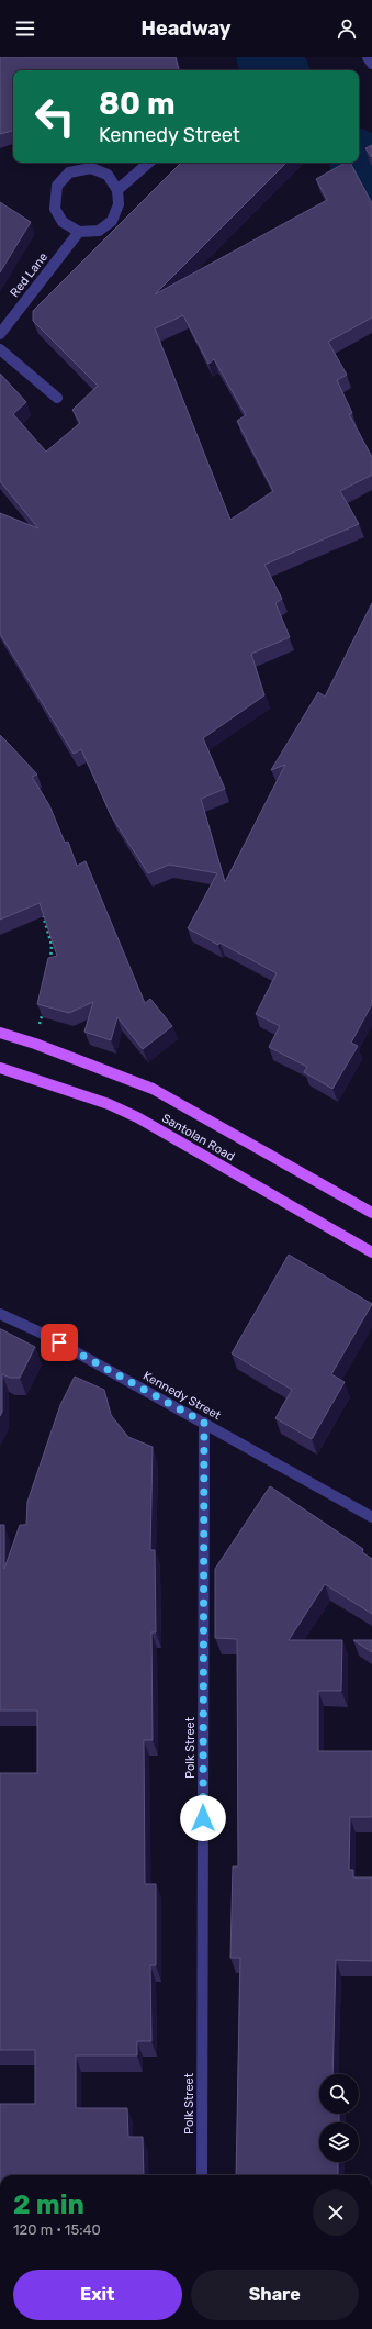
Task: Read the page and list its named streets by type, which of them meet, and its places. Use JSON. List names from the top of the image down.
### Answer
{
  "streets": {
    "main road": ["Santolan Road"],
    "street": ["Red Lane", "Kennedy Street", "Polk Street"]
  },
  "crossings": [
    ["Kennedy Street", "Polk Street"]
  ],
  "page": {
    "header": "Headway",
    "turn": ["80 m", "Kennedy Street"],
    "heading": ["2 min", "120 m · 15:40"],
    "buttons": ["Exit", "Share"]
  }
}
